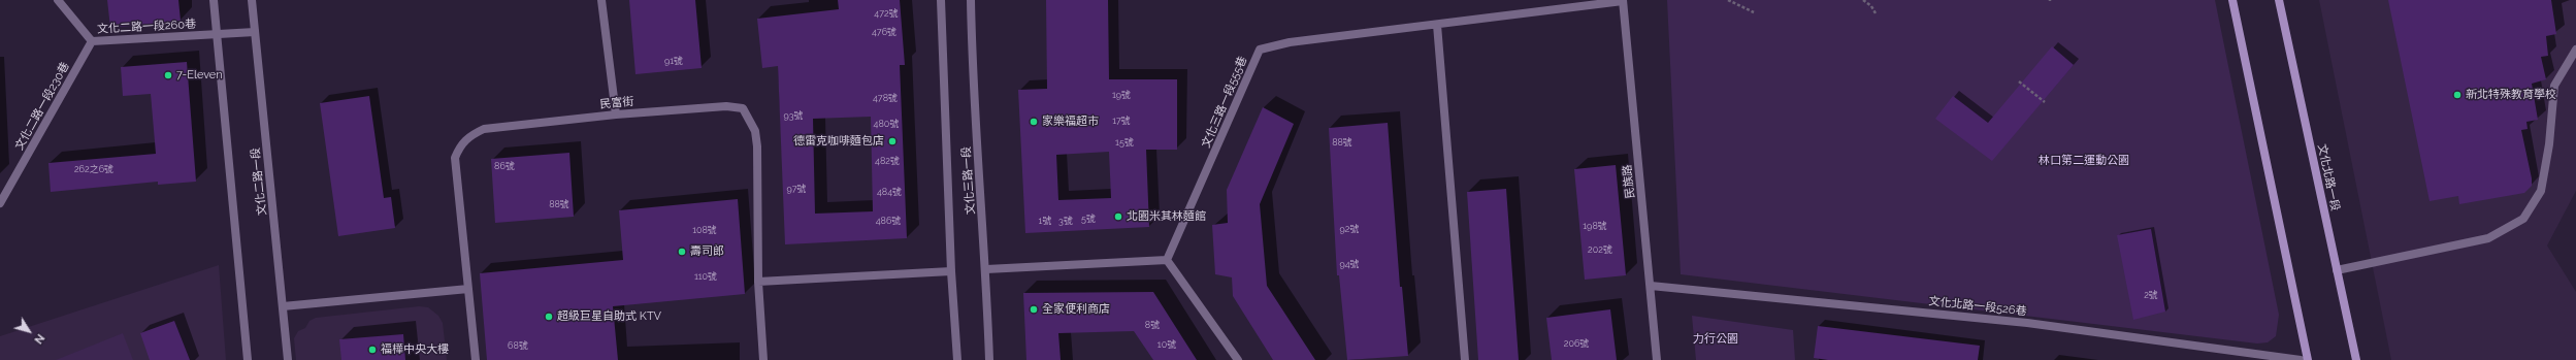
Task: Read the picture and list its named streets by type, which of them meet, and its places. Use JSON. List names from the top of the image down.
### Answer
{
  "streets": {
    "main road": ["文化北路一段"],
    "street": [
      "文化二路一段260巷",
      "文化三路一段555巷",
      "民富街",
      "文化二路一段230巷",
      "文化三路一段",
      "文化二路一段",
      "民族路",
      "文化北路一段526巷"
    ]
  },
  "crossings": [
    ["文化二路一段260巷", "文化二路一段230巷"],
    ["文化二路一段260巷", "文化二路一段"],
    ["文化三路一段555巷", "民族路"],
    ["民族路", "文化北路一段526巷"]
  ],
  "parks": ["林口第二運動公園", "力行公園"],
  "places": [
    "7-Eleven",
    "新北特殊教育學校",
    "家樂福超市",
    "德雷克咖啡麵包店",
    "北園米其林麵館",
    "壽司郎",
    "全家便利商店",
    "超級巨星自助式 KTV",
    "福樺中央大樓"
  ],
  "house_numbers": [
    "472號",
    "476號",
    "91號",
    "19號",
    "478號",
    "93號",
    "17號",
    "480號",
    "15號",
    "88號",
    "482號",
    "86號",
    "262之6號",
    "97號",
    "484號",
    "88號",
    "5號",
    "486號",
    "1號",
    "3號",
    "198號",
    "92號",
    "108號",
    "202號",
    "94號",
    "110號",
    "2號",
    "8號",
    "206號",
    "10號",
    "68號"
  ],
  "north": "bottom right"
}
